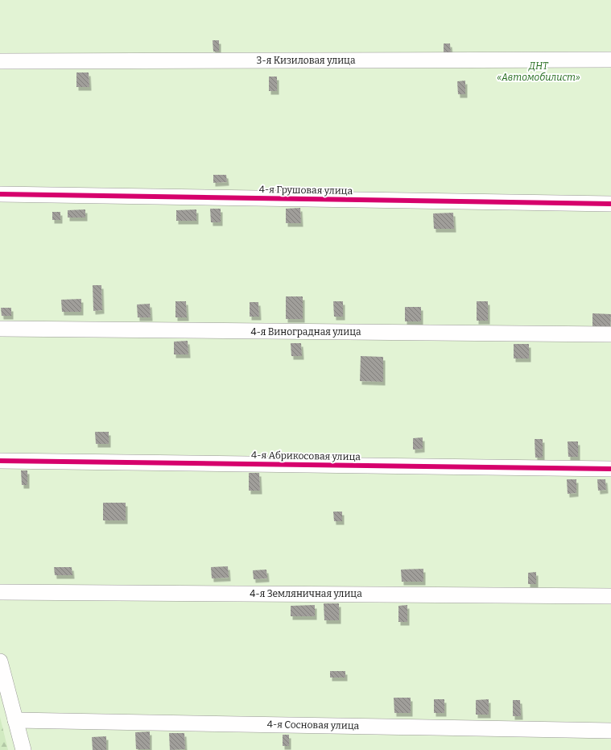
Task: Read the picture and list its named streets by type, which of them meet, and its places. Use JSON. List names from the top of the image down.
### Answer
{
  "streets": {
    "street": [
      "3-я Кизиловая улица",
      "4-я Грушовая улица",
      "4-я Виноградная улица",
      "4-я Абрикосовая улица",
      "4-я Земляничная улица",
      "4-я Сосновая улица"
    ]
  },
  "parks": ["ДНТ «Автомобилист»"]
}
